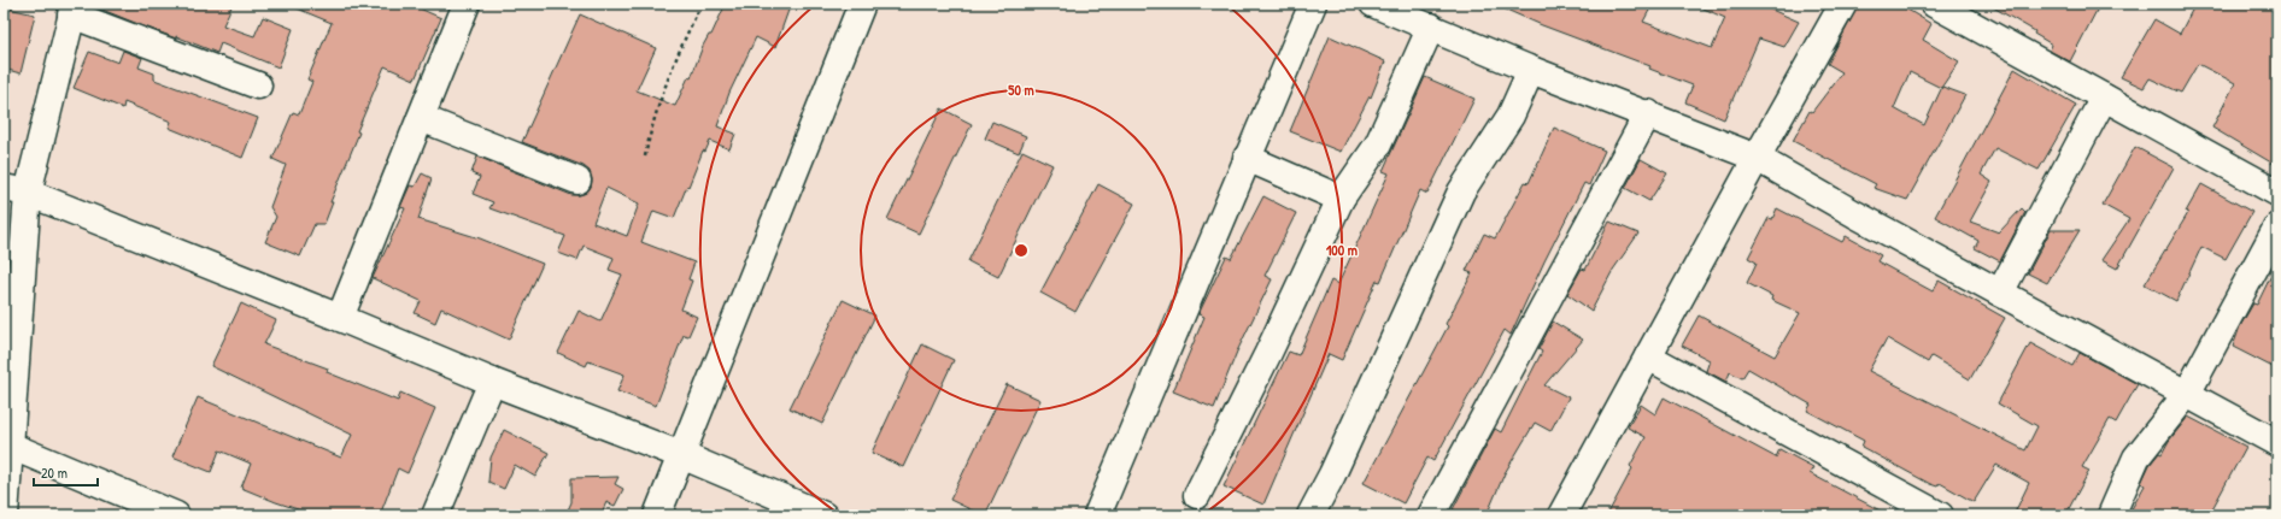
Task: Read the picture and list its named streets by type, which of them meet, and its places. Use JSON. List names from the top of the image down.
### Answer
{
  "scale_bar": "20 m",
  "rings": ["50 m", "100 m"]
}
